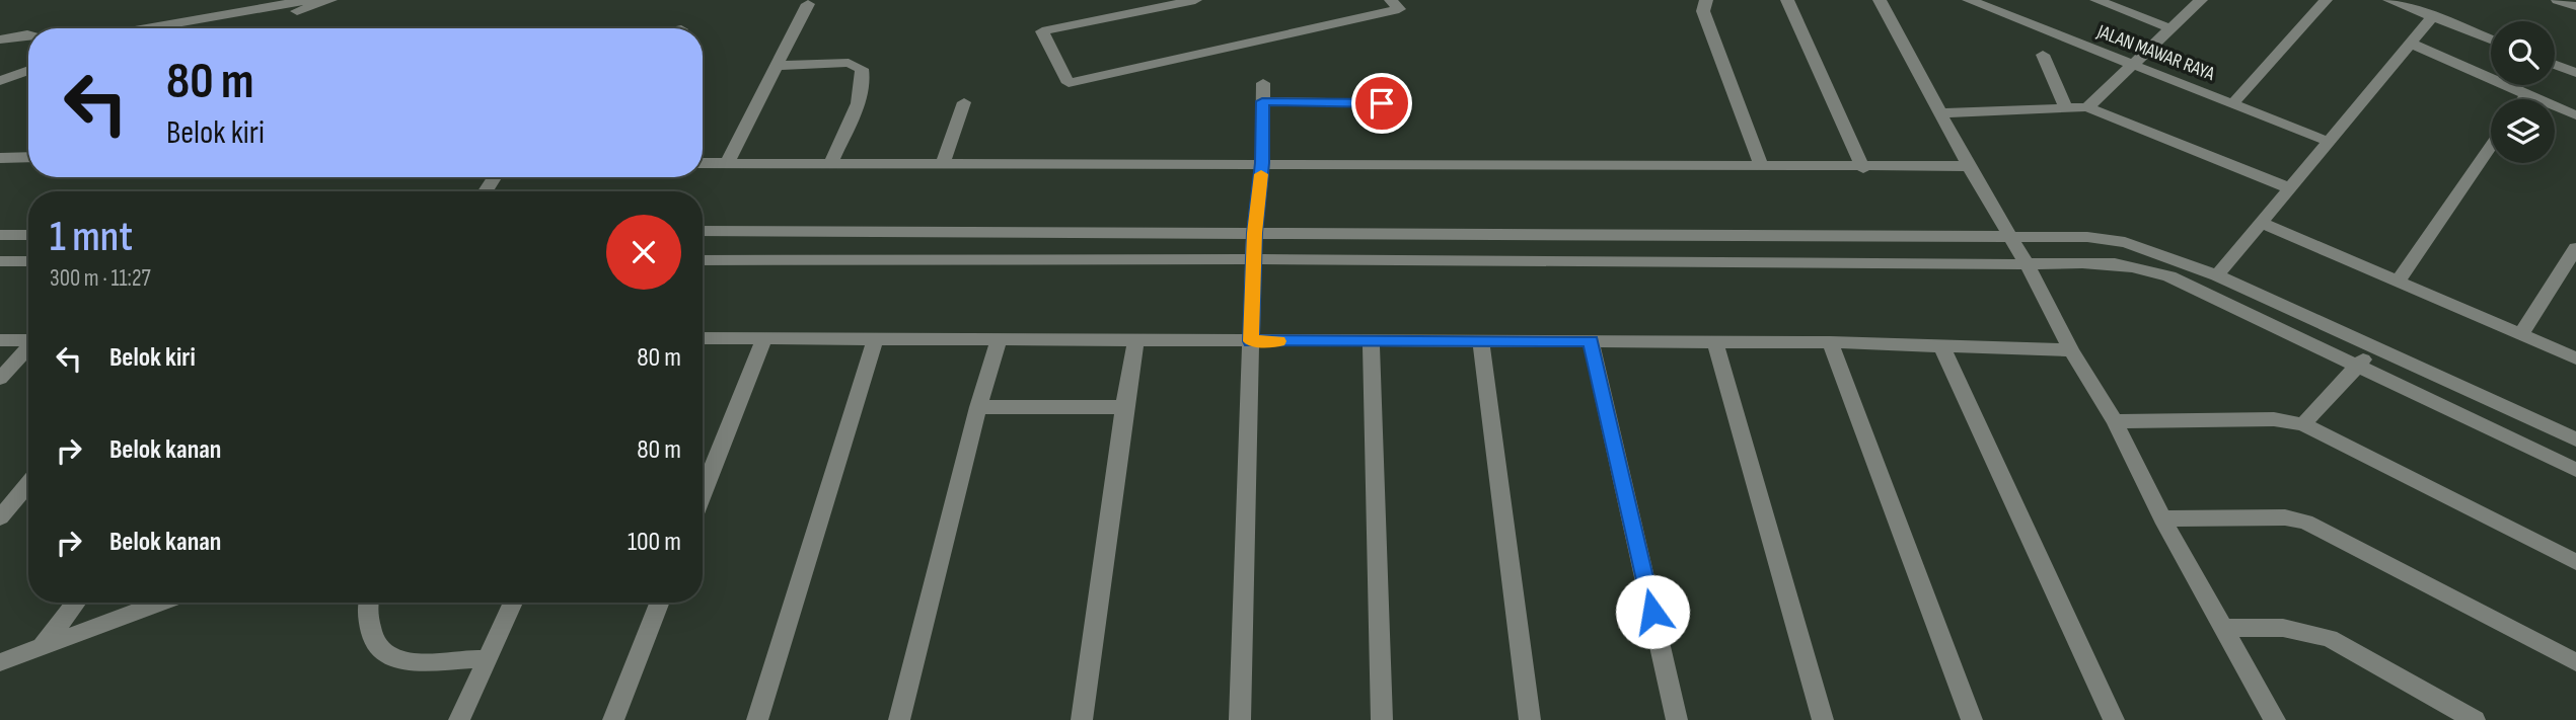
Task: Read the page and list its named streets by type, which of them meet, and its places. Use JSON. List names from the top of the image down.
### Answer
{
  "streets": {
    "street": ["JALAN MAWAR RAYA"]
  },
  "page": {
    "turn": ["80 m", "Belok kiri"],
    "heading": ["1 mnt", "300 m · 11:27"],
    "list": [
      {
        "name": "Belok kiri",
        "value": "80 m"
      },
      {
        "name": "Belok kanan",
        "value": "80 m"
      },
      {
        "name": "Belok kanan",
        "value": "100 m"
      }
    ]
  }
}
